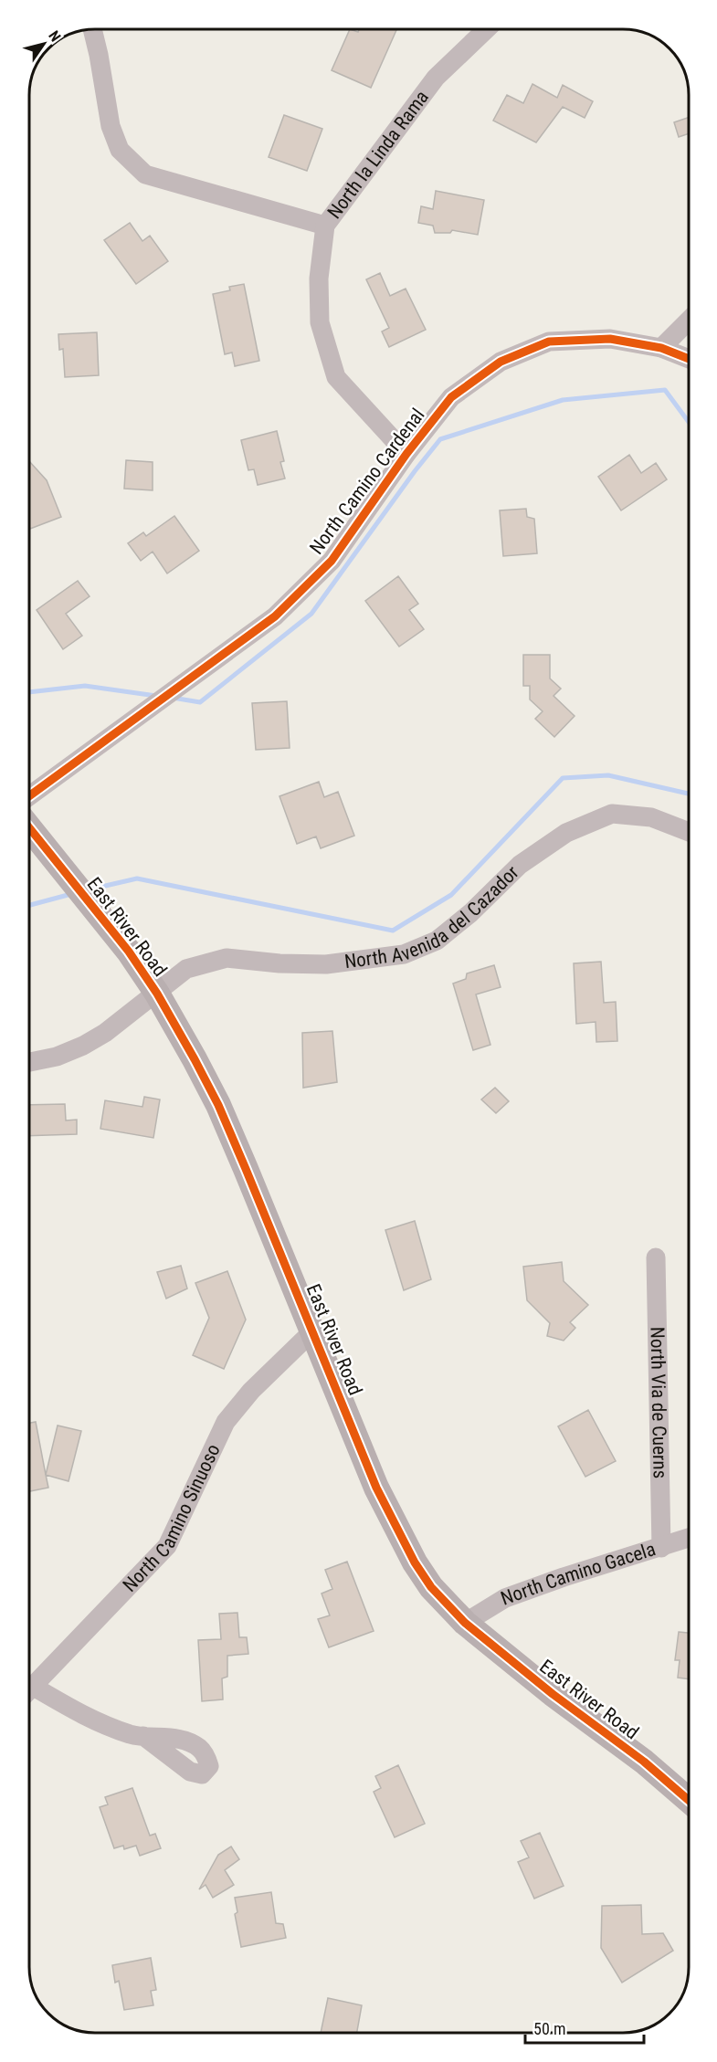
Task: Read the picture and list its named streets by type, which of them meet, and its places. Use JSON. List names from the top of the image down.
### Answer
{
  "streets": {
    "street": [
      "North la Linda Rama",
      "North Camino Cardenal",
      "North Avenida del Cazador",
      "East River Road",
      "North Via de Cuerns",
      "North Camino Sinuoso",
      "North Camino Gacela"
    ]
  },
  "crossings": [
    ["North la Linda Rama", "North Camino Cardenal"],
    ["North Avenida del Cazador", "East River Road"],
    ["East River Road", "North Camino Sinuoso"],
    ["East River Road", "North Camino Gacela"],
    ["North Via de Cuerns", "North Camino Gacela"]
  ],
  "scale_bar": "50 m",
  "north": "top right"
}
